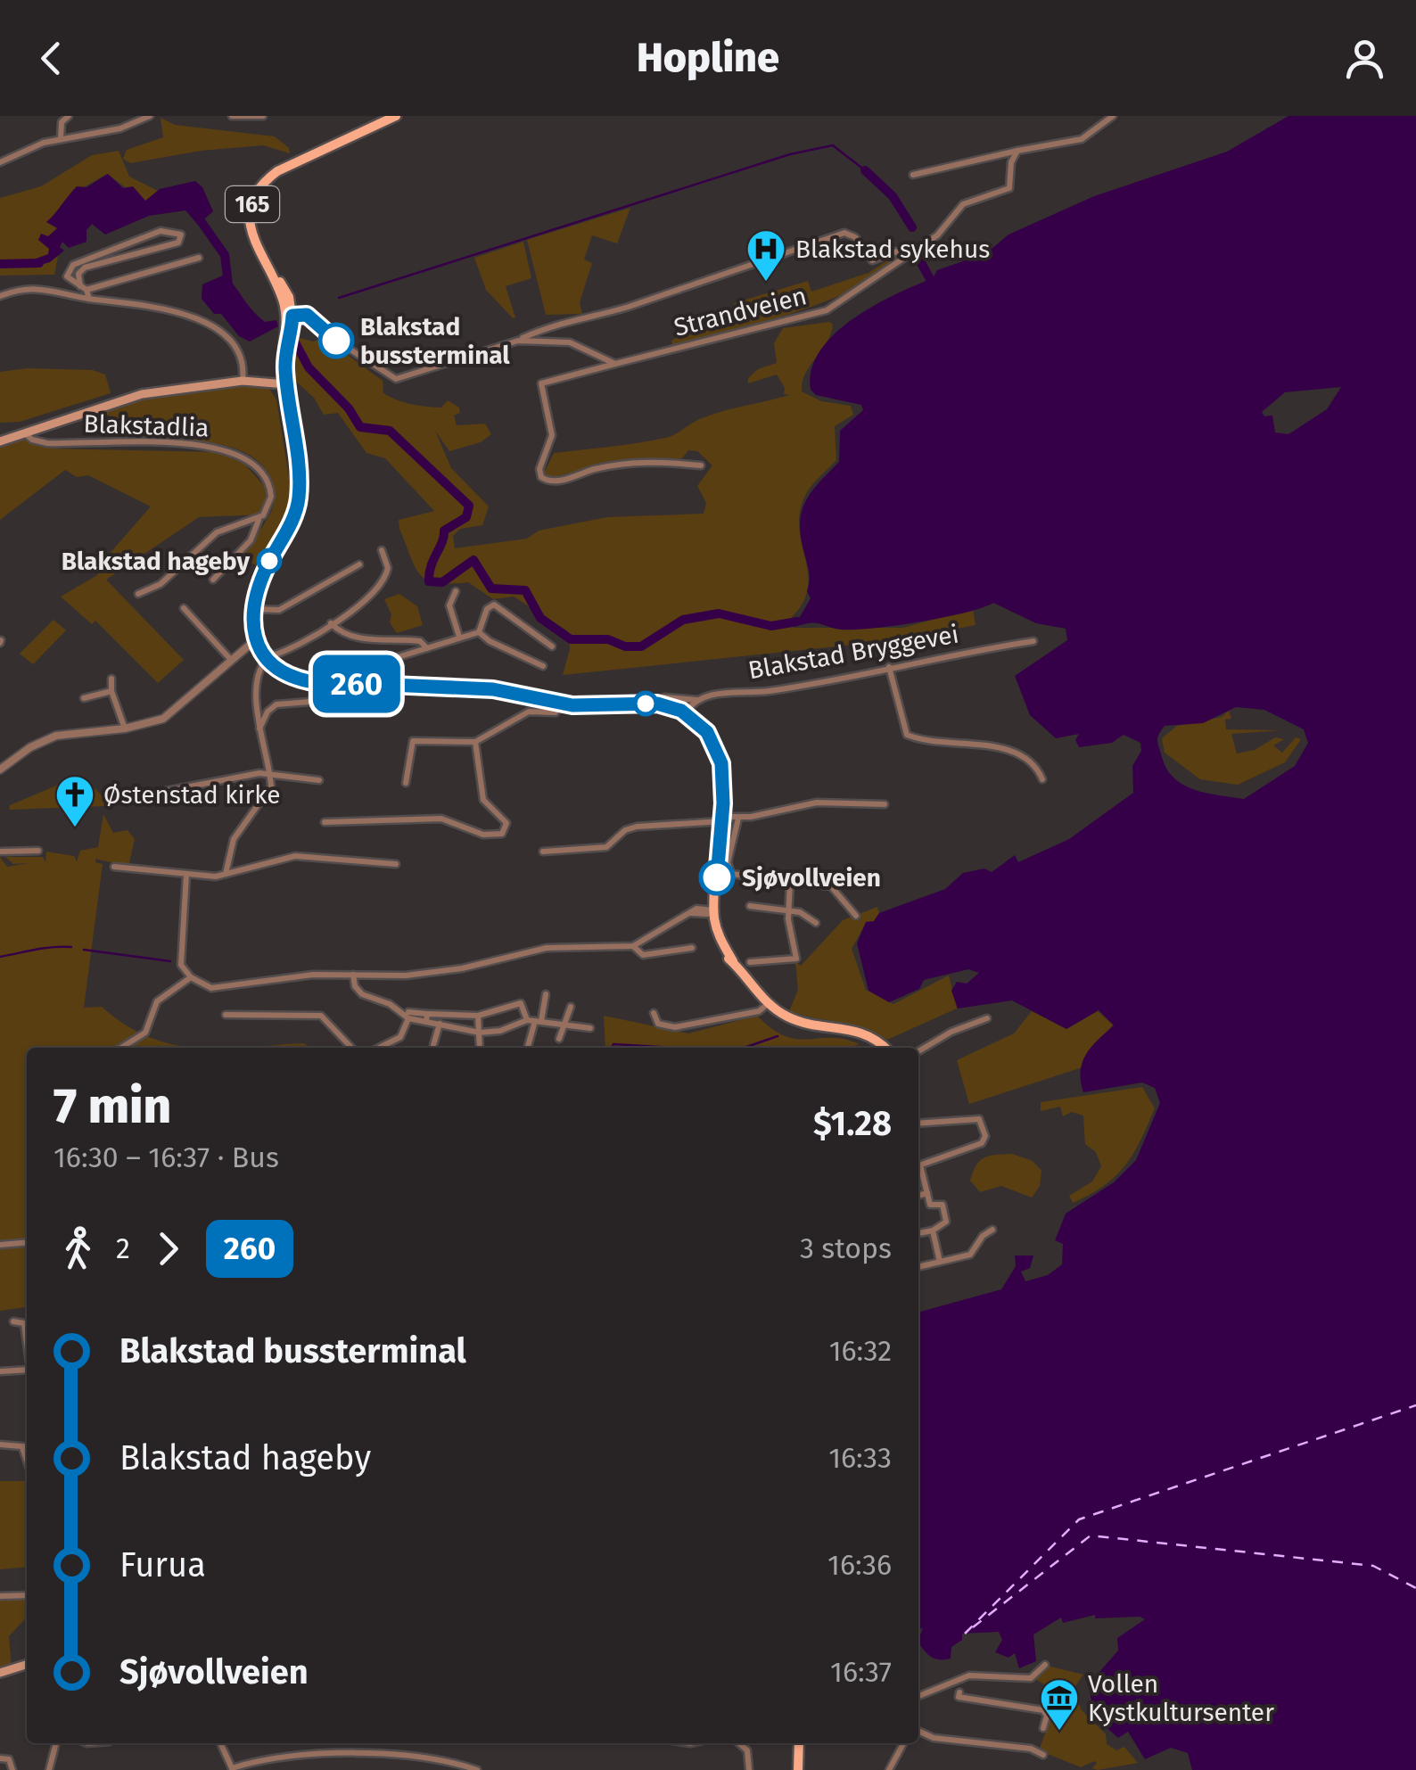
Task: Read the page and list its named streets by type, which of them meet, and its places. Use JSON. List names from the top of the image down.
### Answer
{
  "streets": {
    "main road": ["165"],
    "street": ["Strandveien", "Blakstadlia", "Blakstad Bryggevei"]
  },
  "places": {
    "hospital": ["Blakstad sykehus"],
    "other": ["Blakstad bussterminal", "Blakstad hageby", "Sjøvollveien"],
    "church": ["Østenstad kirke"],
    "museum": ["Vollen Kystkultursenter"]
  },
  "lines": ["bus line 260"],
  "page": {
    "header": "Hopline",
    "on_map": "260",
    "heading": ["7 min", "16:30 – 16:37 · Bus", "$1.28"],
    "legs": ["2", "260", "3 stops"],
    "list": [
      {
        "name": "Blakstad bussterminal",
        "value": "16:32"
      },
      {
        "name": "Blakstad hageby",
        "value": "16:33"
      },
      {
        "name": "Furua",
        "value": "16:36"
      },
      {
        "name": "Sjøvollveien",
        "value": "16:37"
      }
    ]
  }
}
